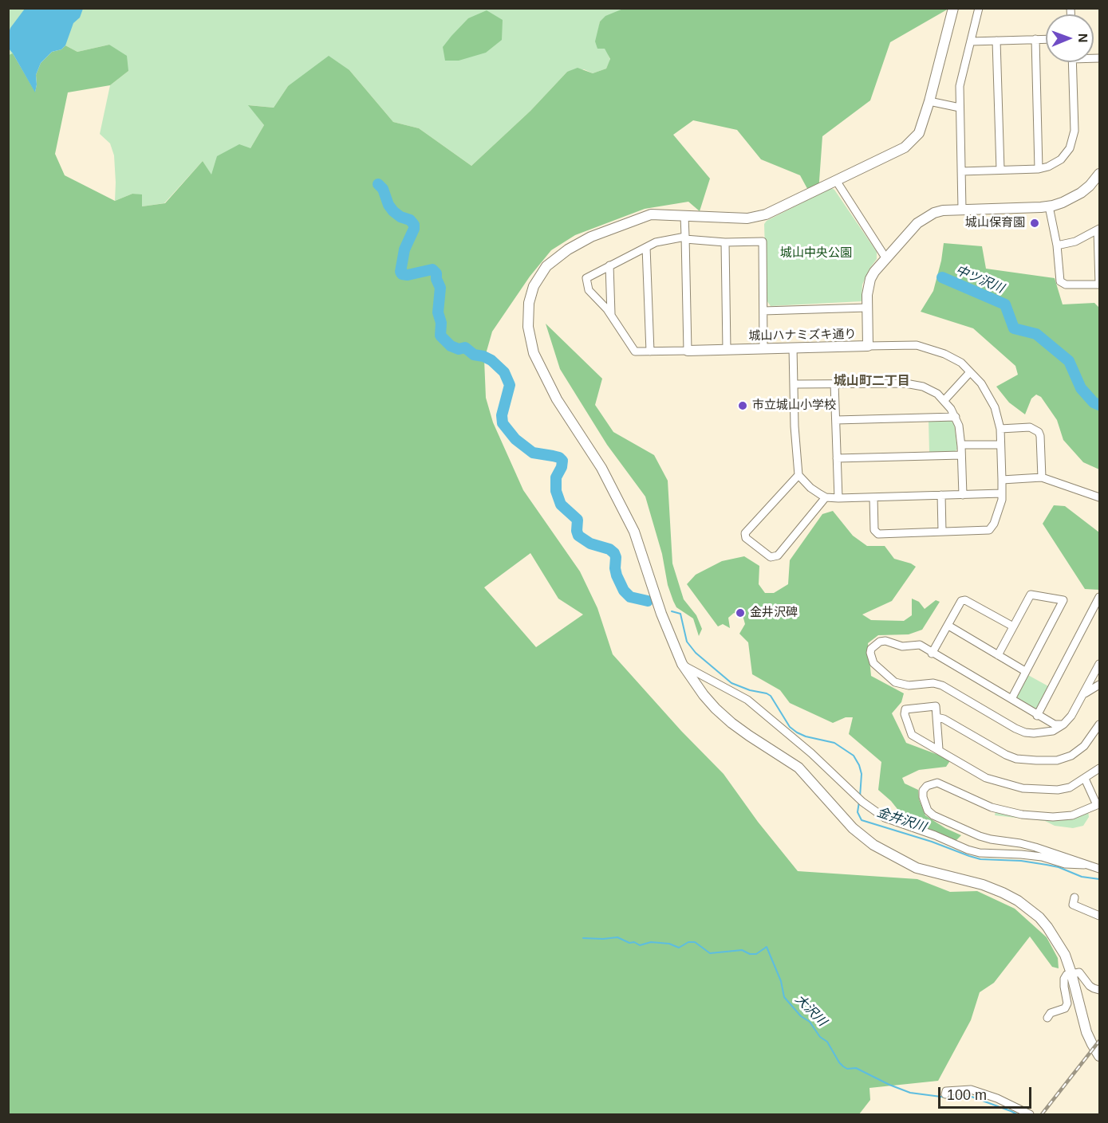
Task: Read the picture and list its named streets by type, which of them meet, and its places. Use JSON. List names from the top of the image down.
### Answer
{
  "streets": {
    "street": ["城山ハナミズキ通り"]
  },
  "districts": ["城山町二丁目"],
  "water": ["中ツ沢川", "金井沢川", "大沢川"],
  "parks": ["城山中央公園"],
  "places": ["城山保育園", "市立城山小学校", "金井沢碑"],
  "scale_bar": "100 m",
  "north": "right"
}
